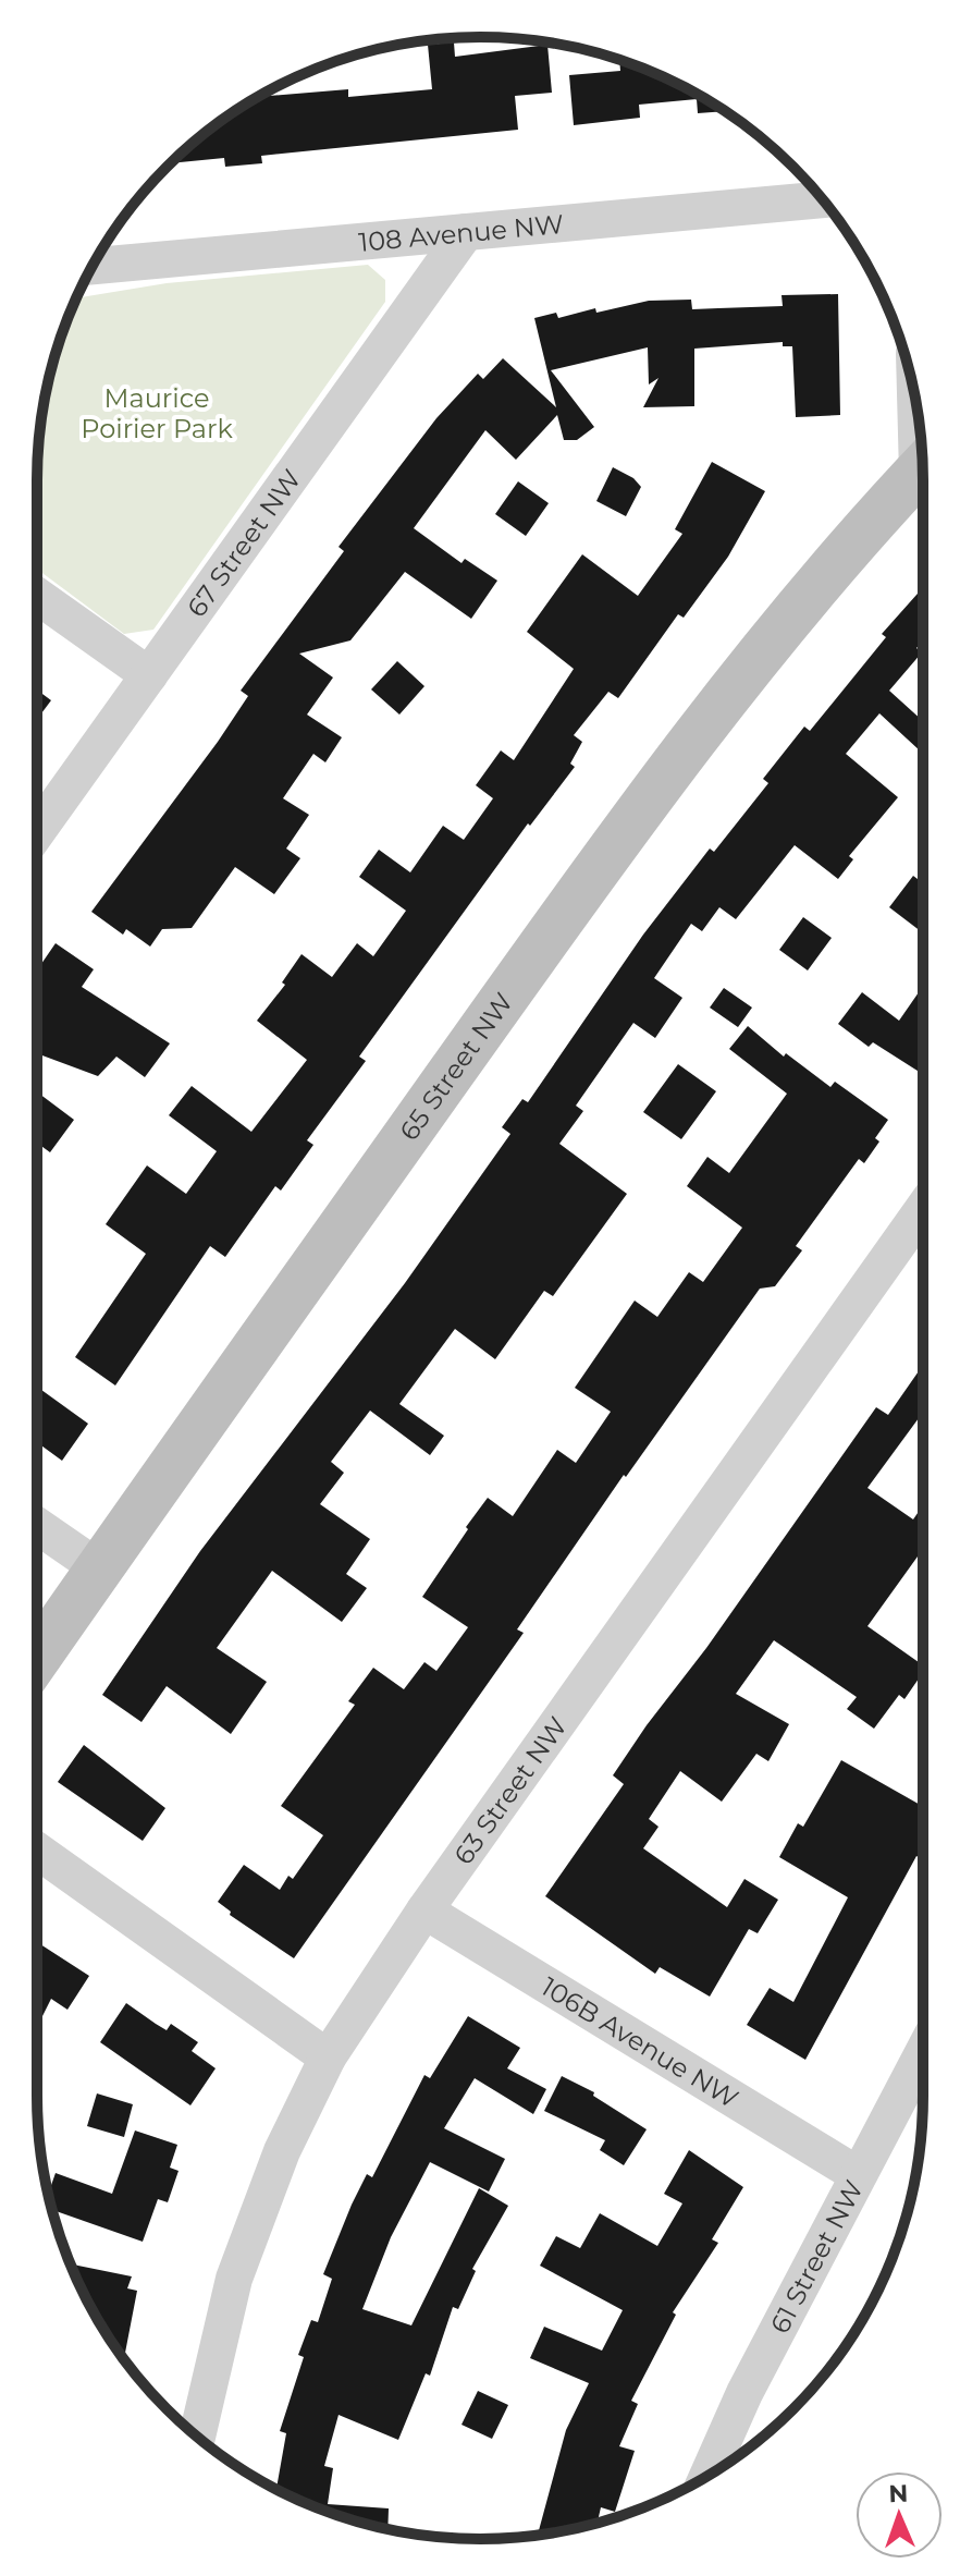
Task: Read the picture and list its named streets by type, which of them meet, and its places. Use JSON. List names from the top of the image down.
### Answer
{
  "streets": {
    "street": [
      "108 Avenue NW",
      "67 Street NW",
      "65 Street NW",
      "63 Street NW",
      "106B Avenue NW",
      "61 Street NW"
    ]
  },
  "crossings": [
    ["108 Avenue NW", "67 Street NW"],
    ["63 Street NW", "106B Avenue NW"],
    ["106B Avenue NW", "61 Street NW"]
  ],
  "parks": ["Maurice Poirier Park"],
  "north": "top"
}
